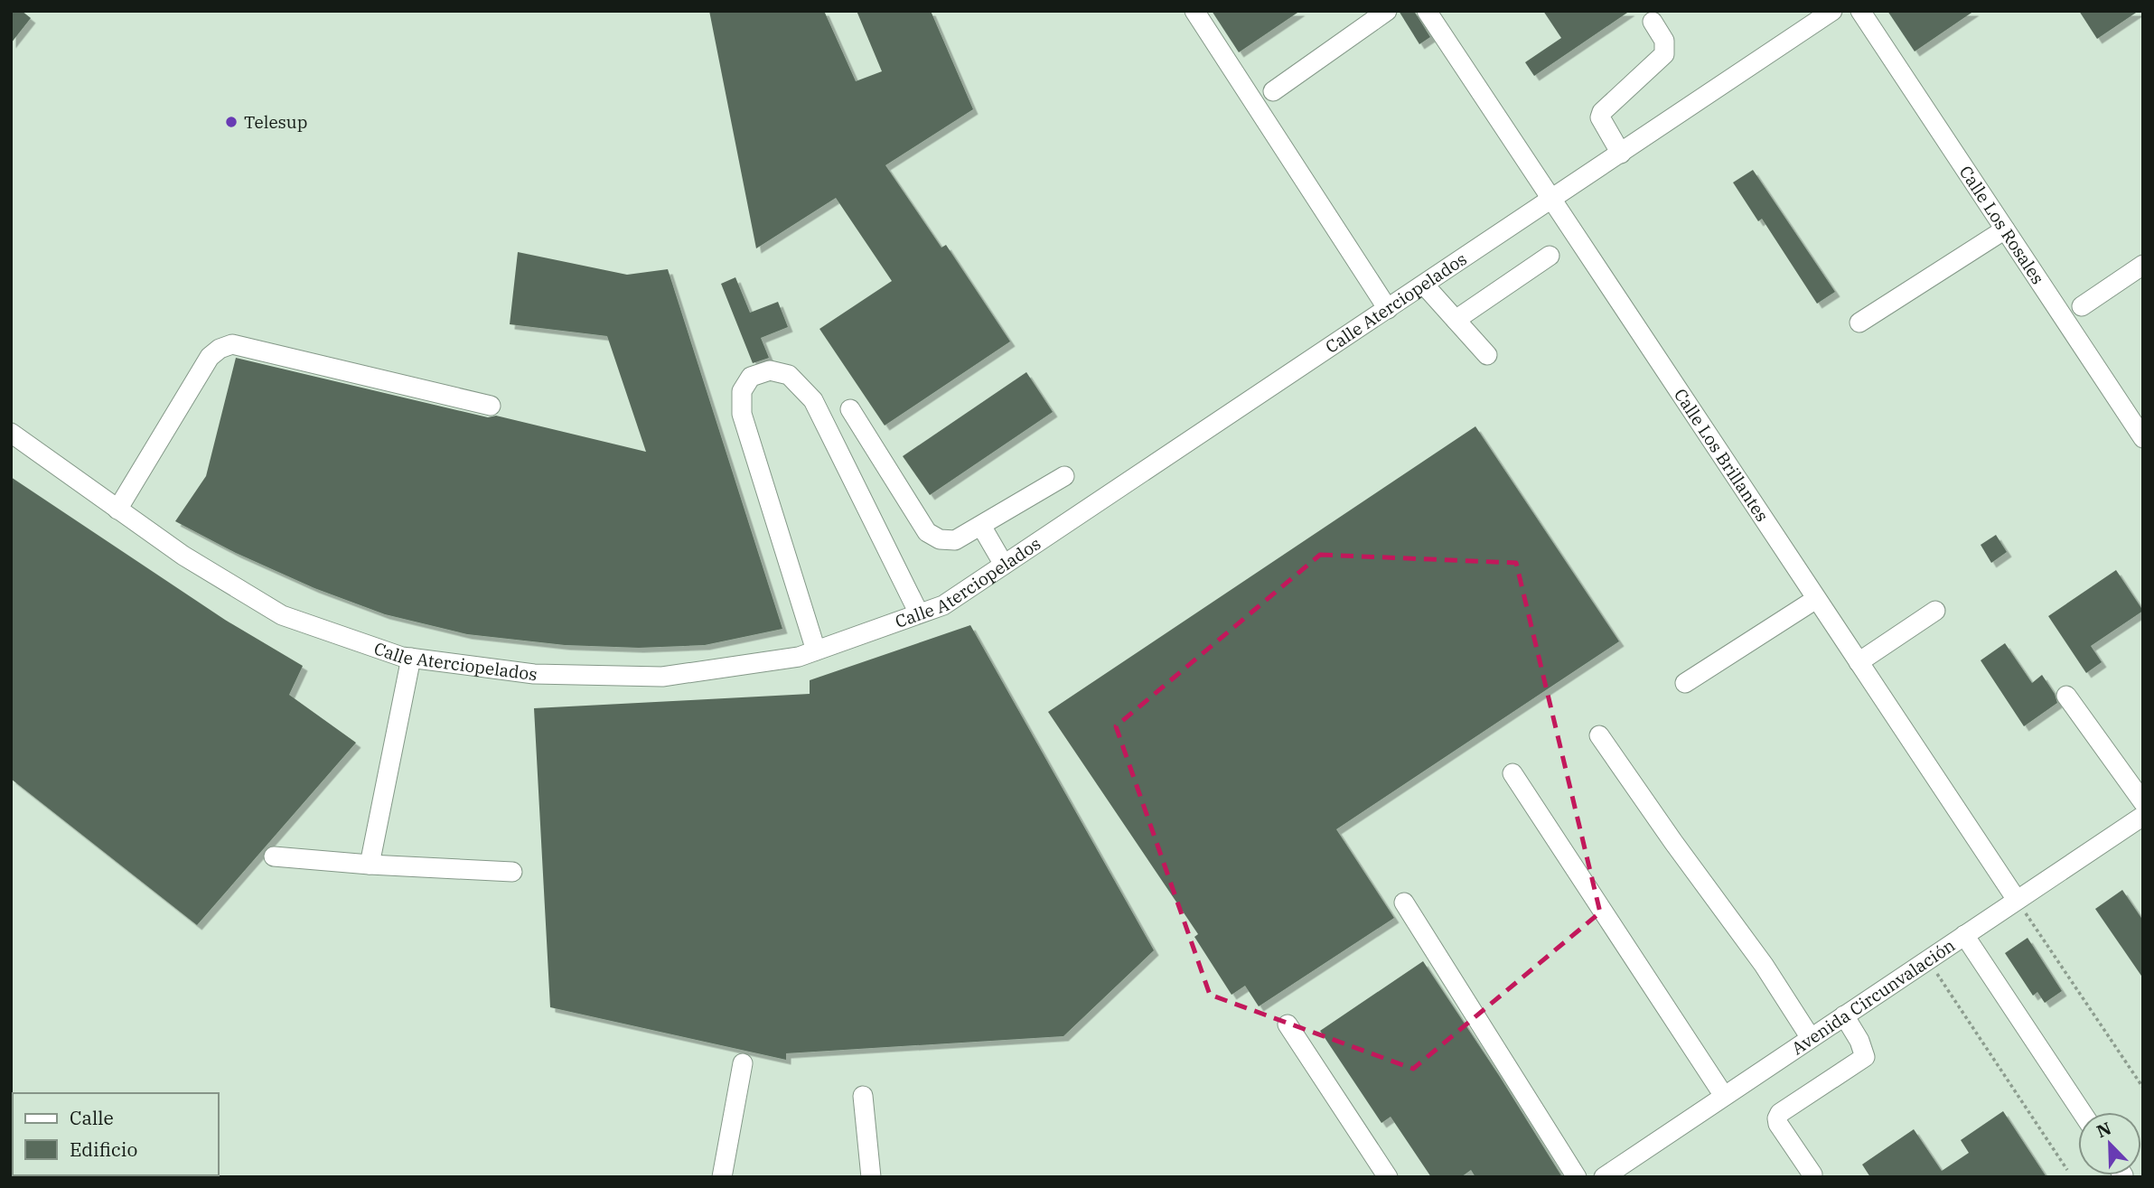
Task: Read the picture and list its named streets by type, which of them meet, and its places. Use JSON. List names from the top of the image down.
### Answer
{
  "streets": {
    "street": [
      "Calle Los Rosales",
      "Calle Aterciopelados",
      "Calle Los Brillantes",
      "Avenida Circunvalación"
    ]
  },
  "crossings": [
    ["Calle Aterciopelados", "Calle Los Brillantes"],
    ["Calle Los Brillantes", "Avenida Circunvalación"]
  ],
  "places": ["Telesup"],
  "legend": ["Calle", "Edificio"],
  "north": "top left"
}
